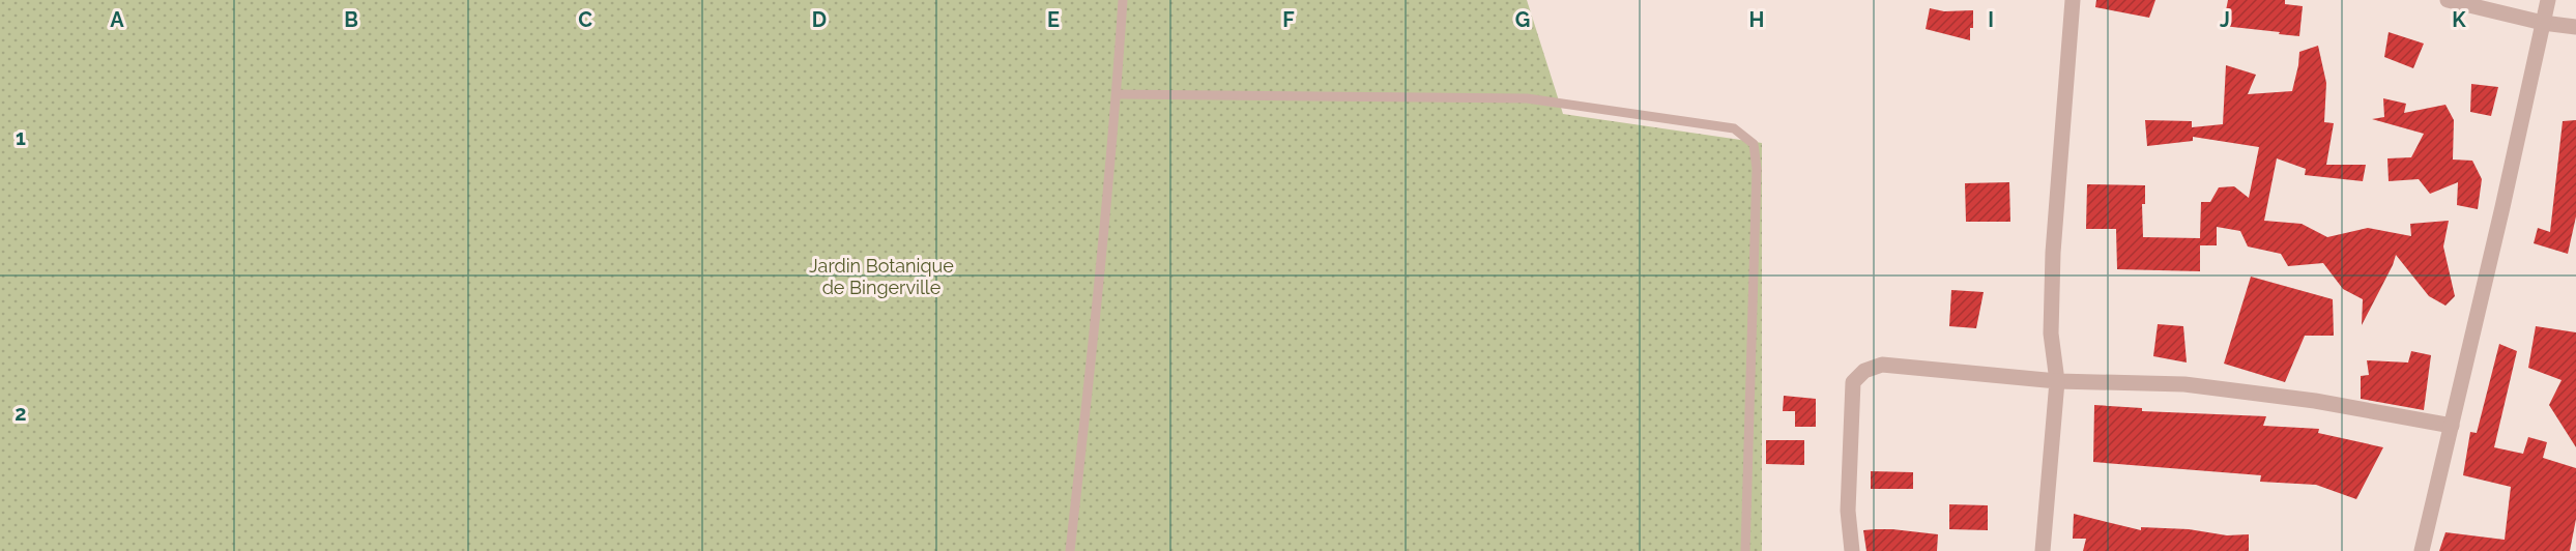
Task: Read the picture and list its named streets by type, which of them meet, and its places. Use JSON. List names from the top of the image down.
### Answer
{
  "parks": ["Jardin Botanique de Bingerville"],
  "grid": {
    "columns": [
      "A",
      "B",
      "C",
      "D",
      "E",
      "F",
      "G",
      "H",
      "I",
      "J",
      "K"
    ],
    "rows": ["1", "2"]
  }
}
